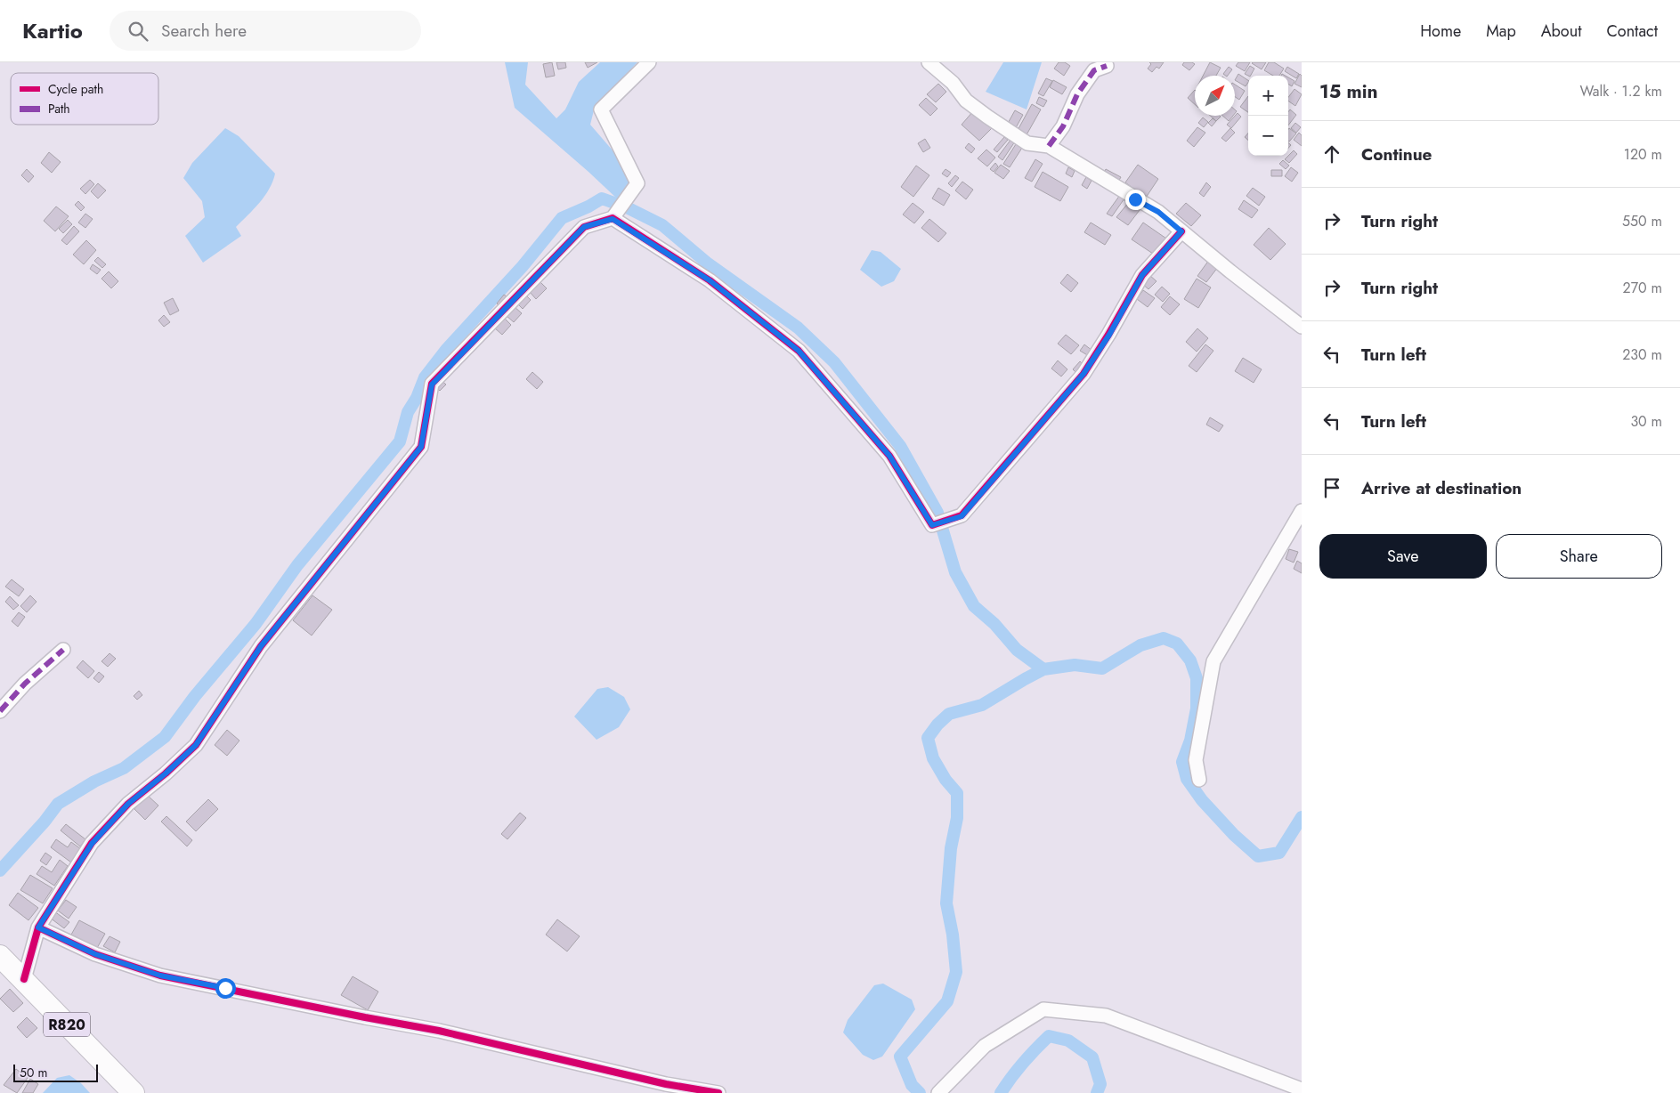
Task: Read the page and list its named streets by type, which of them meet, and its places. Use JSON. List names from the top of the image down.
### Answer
{
  "streets": {
    "main road": ["R820"]
  },
  "legend": ["Cycle path", "Path"],
  "scale_bar": "50 m",
  "north": "top right",
  "page": {
    "header": "Kartio",
    "search": "Search here",
    "nav": [
      "Home",
      "Map",
      "About",
      "Contact"
    ],
    "heading": ["15 min", "Walk · 1.2 km"],
    "map_buttons": ["+", "−"],
    "list": [
      ["Continue", "120 m"],
      ["Turn right", "550 m"],
      ["Turn right", "270 m"],
      ["Turn left", "230 m"],
      ["Turn left", "30 m"],
      "Arrive at destination"
    ],
    "buttons": ["Save", "Share"],
    "scale": "50 m"
  }
}
